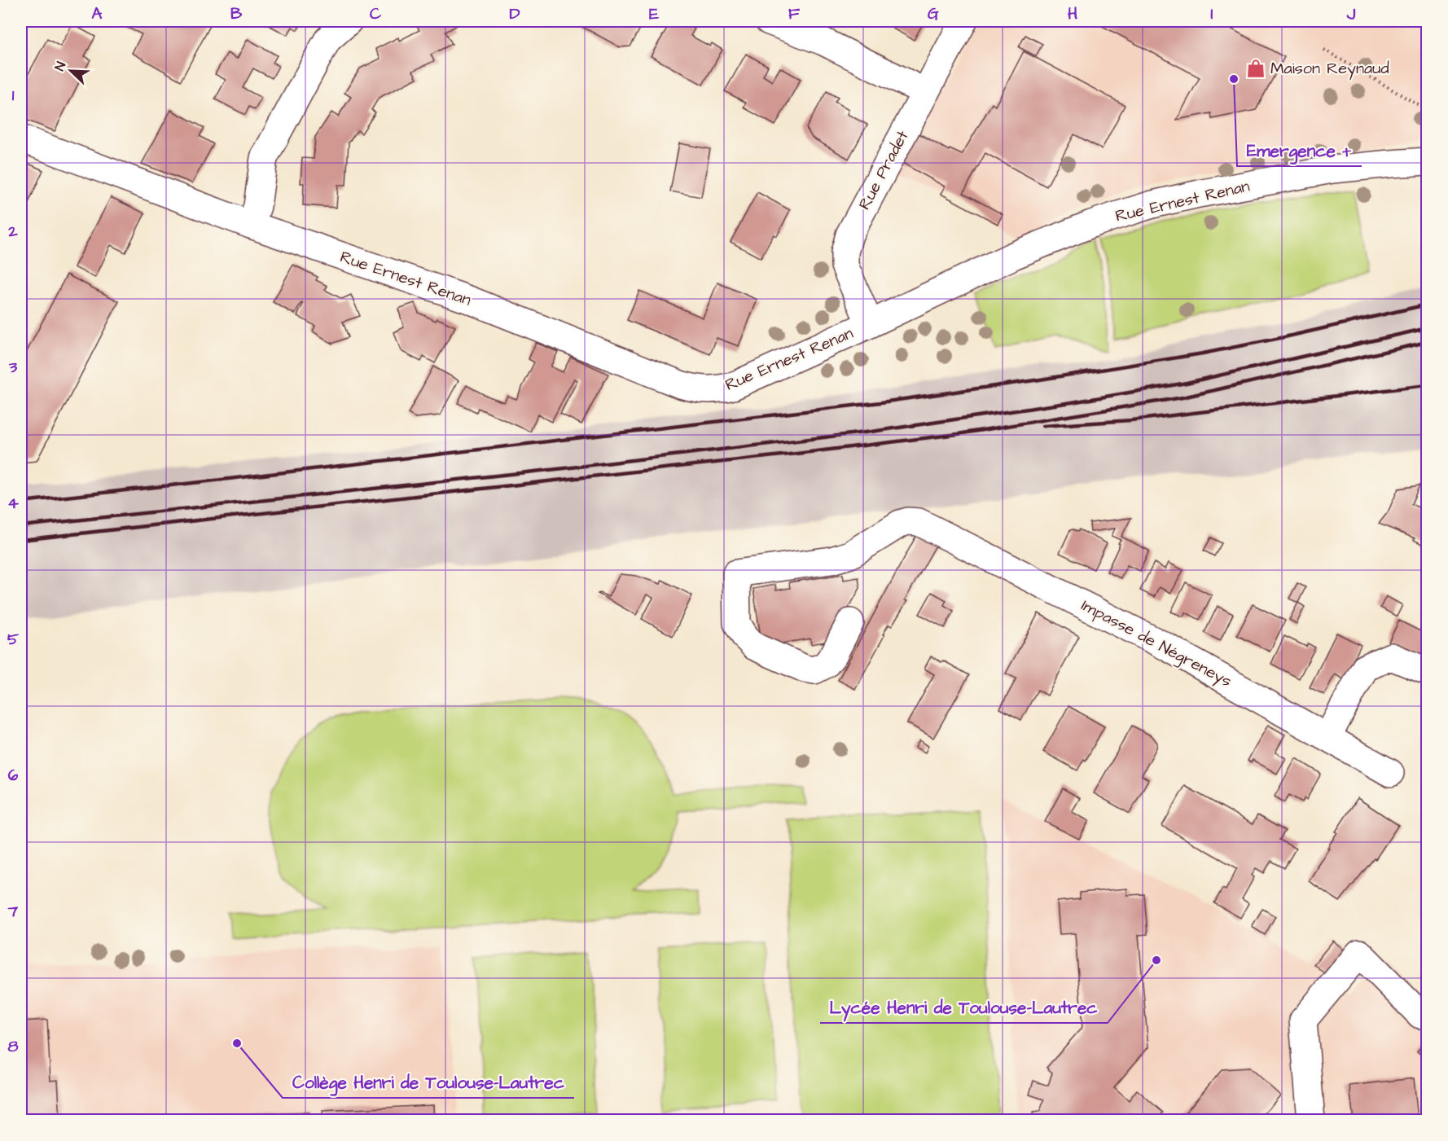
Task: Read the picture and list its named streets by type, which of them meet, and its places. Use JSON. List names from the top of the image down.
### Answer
{
  "streets": {
    "street": ["Rue Pradet", "Rue Ernest Renan", "Impasse de Négreneys"]
  },
  "crossings": [
    ["Rue Pradet", "Rue Ernest Renan"]
  ],
  "places": {
    "shop": ["Maison Reynaud"],
    "other": ["Emergence +", "Lycée Henri de Toulouse-Lautrec", "Collège Henri de Toulouse-Lautrec"]
  },
  "north": "top left",
  "grid": {
    "columns": [
      "A",
      "B",
      "C",
      "D",
      "E",
      "F",
      "G",
      "H",
      "I",
      "J"
    ],
    "rows": [
      "1",
      "2",
      "3",
      "4",
      "5",
      "6",
      "7",
      "8"
    ]
  }
}
